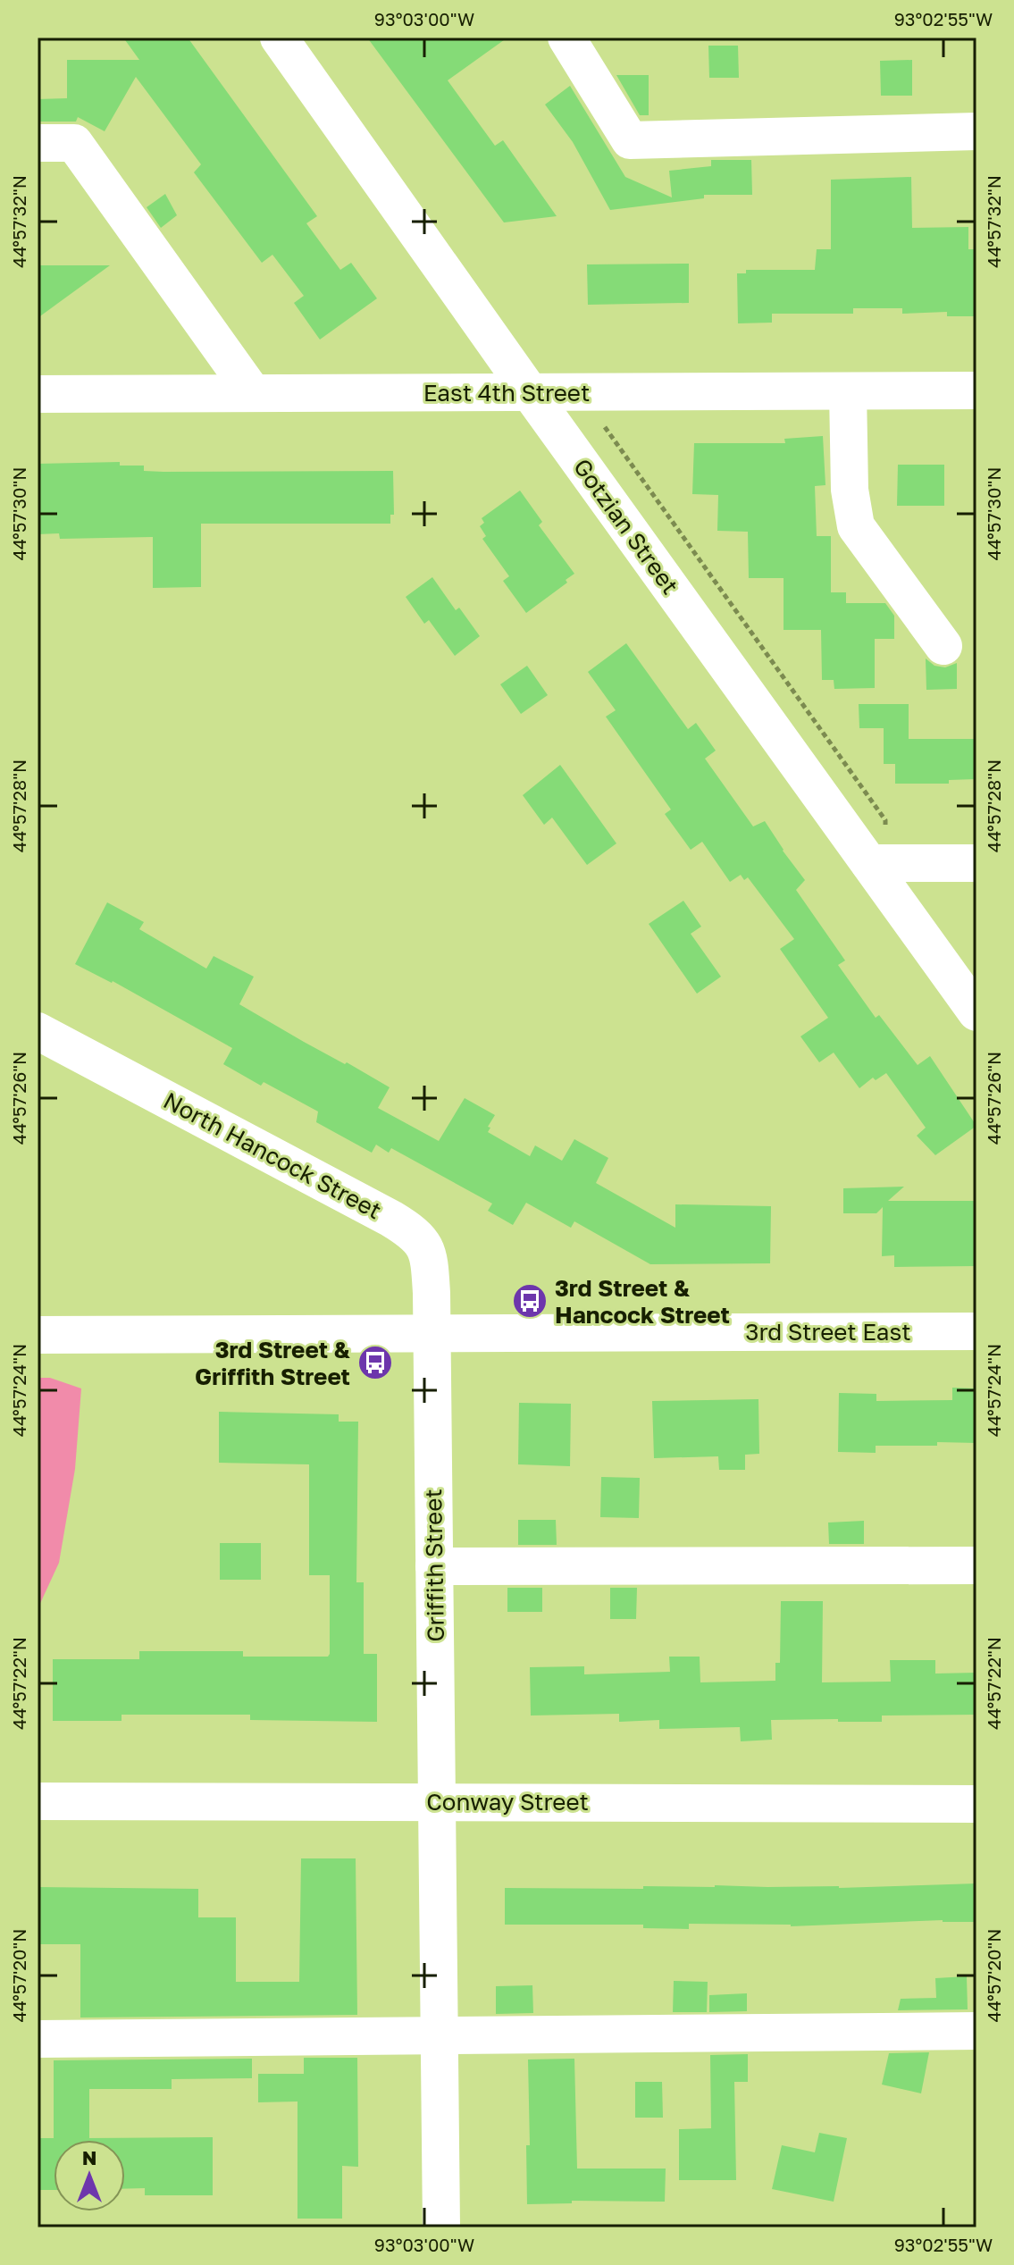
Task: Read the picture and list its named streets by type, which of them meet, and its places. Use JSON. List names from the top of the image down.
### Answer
{
  "streets": {
    "street": [
      "East 4th Street",
      "Gotzian Street",
      "North Hancock Street",
      "3rd Street East",
      "Griffith Street",
      "Conway Street"
    ]
  },
  "crossings": [
    ["East 4th Street", "Gotzian Street"],
    ["North Hancock Street", "3rd Street East"],
    ["North Hancock Street", "Griffith Street"],
    ["3rd Street East", "Griffith Street"],
    ["Griffith Street", "Conway Street"]
  ],
  "places": {
    "bus stop": ["3rd Street & Hancock Street", "3rd Street & Griffith Street"]
  },
  "north": "top",
  "coordinates": [
    "93°03'00\"W",
    "93°02'55\"W",
    "44°57'32\"N",
    "44°57'30\"N",
    "44°57'28\"N",
    "44°57'26\"N",
    "44°57'24\"N",
    "44°57'22\"N",
    "44°57'20\"N"
  ]
}
